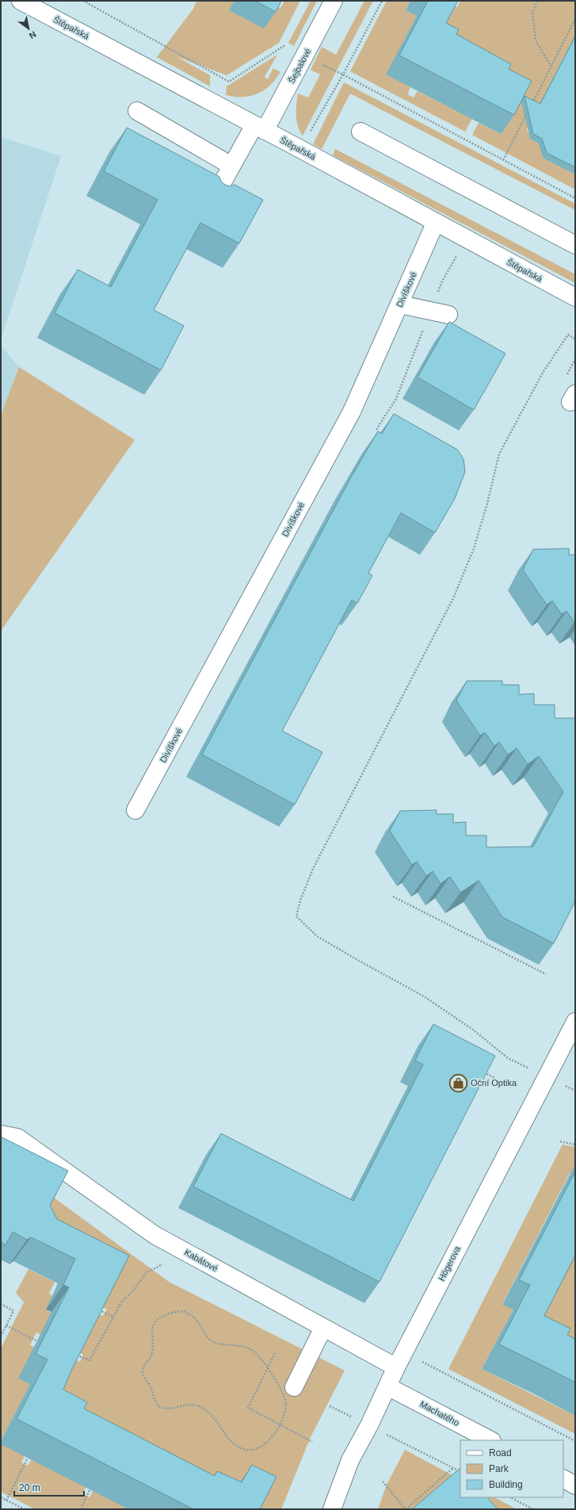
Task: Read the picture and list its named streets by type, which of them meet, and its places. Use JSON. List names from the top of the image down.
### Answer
{
  "streets": {
    "street": [
      "Štěpařská",
      "Šejbalové",
      "Divíškové",
      "Kabátové",
      "Högerova",
      "Machatého"
    ]
  },
  "crossings": [
    ["Štěpařská", "Šejbalové"],
    ["Štěpařská", "Divíškové"],
    ["Kabátové", "Högerova"],
    ["Högerova", "Machatého"]
  ],
  "places": {
    "shop": ["Oční Optika"]
  },
  "legend": ["Road", "Park", "Building"],
  "scale_bar": "20 m",
  "north": "bottom right"
}
